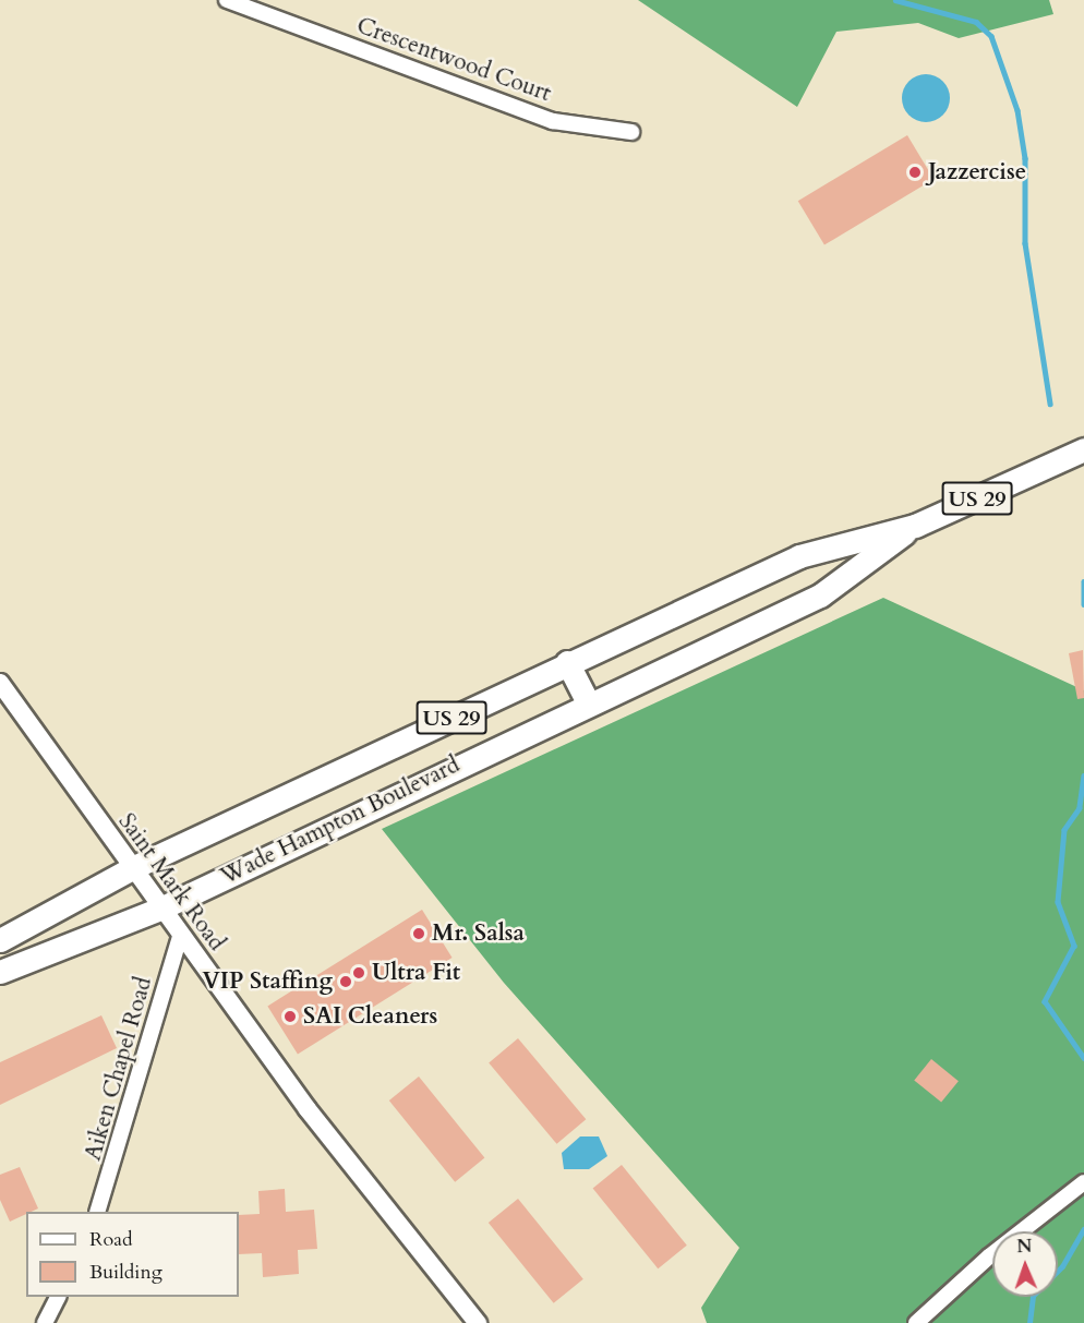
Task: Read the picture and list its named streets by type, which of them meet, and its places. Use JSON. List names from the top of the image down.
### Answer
{
  "streets": {
    "main road": ["US 29", "Wade Hampton Boulevard"],
    "street": ["Crescentwood Court", "Saint Mark Road", "Aiken Chapel Road"]
  },
  "crossings": [
    ["Wade Hampton Boulevard", "Saint Mark Road"],
    ["Saint Mark Road", "Aiken Chapel Road"]
  ],
  "places": [
    "Jazzercise",
    "Mr. Salsa",
    "Ultra Fit",
    "VIP Staffing",
    "SAI Cleaners"
  ],
  "legend": ["Road", "Building"],
  "north": "top"
}
